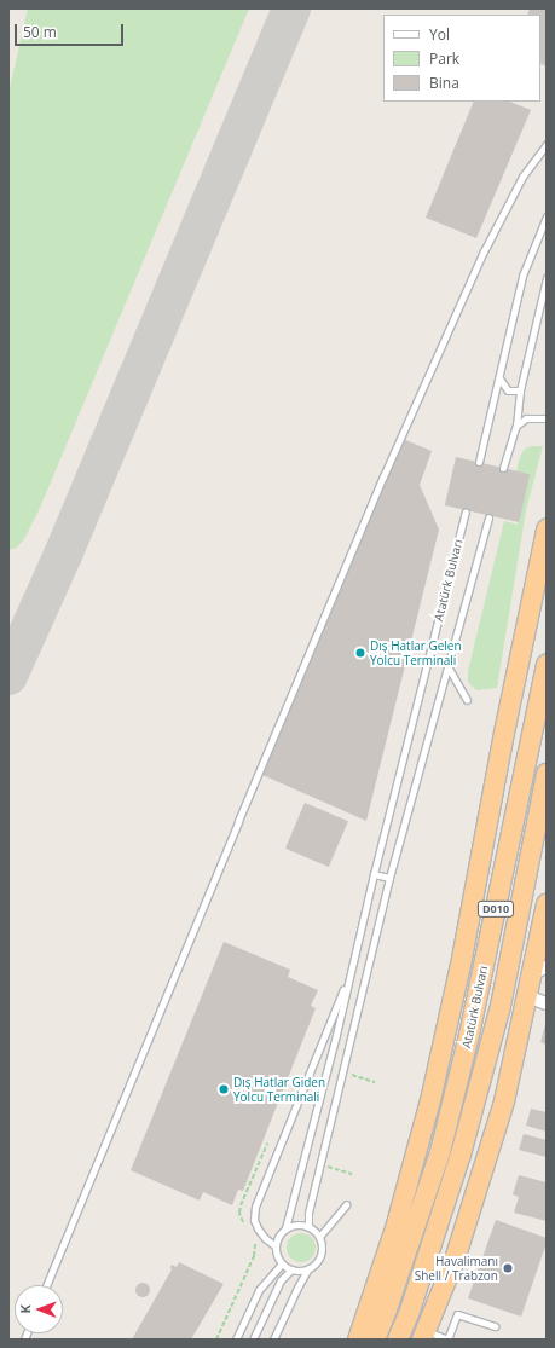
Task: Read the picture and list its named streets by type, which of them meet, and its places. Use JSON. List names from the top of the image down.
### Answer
{
  "streets": {
    "highway": ["Atatürk Bulvarı", "D010"]
  },
  "places": ["Dış Hatlar Gelen Yolcu Terminali", "Dış Hatlar Giden Yolcu Terminali", "Havalimanı Shell / Trabzon"],
  "legend": ["Yol", "Park", "Bina"],
  "scale_bar": "50 m",
  "north": "left"
}
